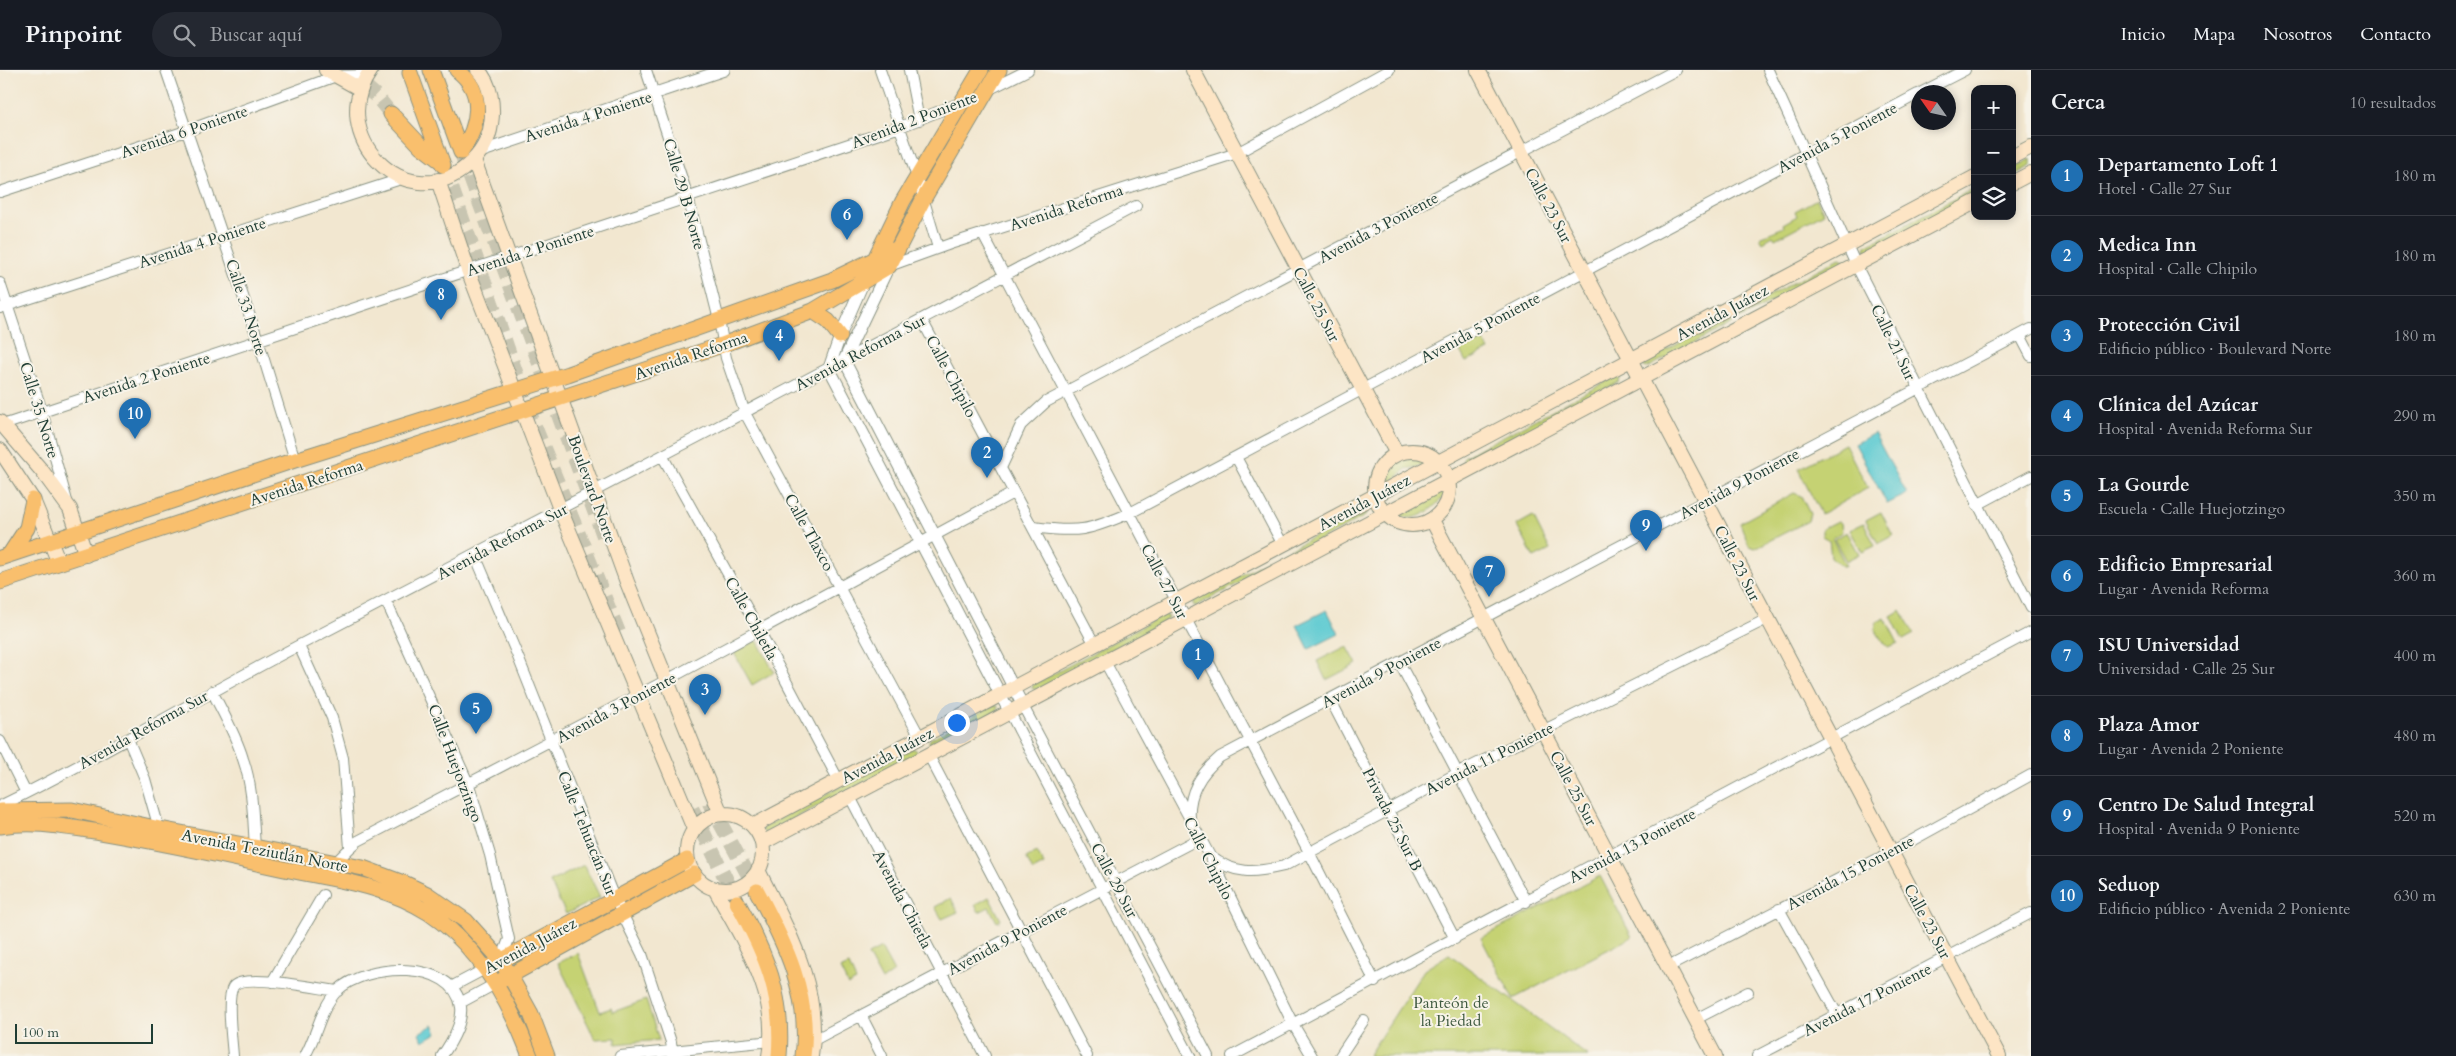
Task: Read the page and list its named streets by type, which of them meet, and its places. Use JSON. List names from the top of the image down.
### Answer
{
  "streets": {
    "main road": [
      "Calle 23 Sur",
      "Avenida Reforma",
      "Calle 25 Sur",
      "Avenida Juárez",
      "Boulevard Norte",
      "Avenida Teziutlán Norte"
    ],
    "street": [
      "Avenida 4 Poniente",
      "Avenida 2 Poniente",
      "Avenida 6 Poniente",
      "Avenida 5 Poniente",
      "Calle 29 B Norte",
      "Avenida 3 Poniente",
      "Calle 33 Norte",
      "Calle 21 Sur",
      "Avenida Reforma Sur",
      "Calle Chipilo",
      "Calle 35 Norte",
      "Avenida 9 Poniente",
      "Calle Tlaxco",
      "Calle 27 Sur",
      "Calle Chiletla",
      "Avenida 11 Poniente",
      "Calle Huejotzingo",
      "Privada 25 Sur B",
      "Calle Tehuacán Sur",
      "Avenida 13 Poniente",
      "Avenida 15 Poniente",
      "Calle 29 Sur",
      "Avenida Chietla",
      "Avenida 17 Poniente"
    ]
  },
  "crossings": [
    ["Avenida 4 Poniente", "Calle 29 B Norte"],
    ["Avenida 4 Poniente", "Calle 33 Norte"],
    ["Avenida 4 Poniente", "Calle 35 Norte"],
    ["Avenida 4 Poniente", "Boulevard Norte"],
    ["Avenida 2 Poniente", "Calle 29 B Norte"],
    ["Avenida 2 Poniente", "Calle 33 Norte"],
    ["Avenida 2 Poniente", "Calle 35 Norte"],
    ["Avenida 2 Poniente", "Boulevard Norte"],
    ["Avenida 6 Poniente", "Calle 33 Norte"],
    ["Avenida 5 Poniente", "Calle 23 Sur"],
    ["Avenida 5 Poniente", "Calle 25 Sur"],
    ["Avenida 5 Poniente", "Calle 21 Sur"],
    ["Avenida 5 Poniente", "Calle Chipilo"],
    ["Avenida 5 Poniente", "Calle 27 Sur"],
    ["Calle 29 B Norte", "Avenida Reforma"],
    ["Calle 29 B Norte", "Calle Tlaxco"],
    ["Calle 23 Sur", "Avenida 3 Poniente"],
    ["Calle 23 Sur", "Avenida Juárez"],
    ["Calle 23 Sur", "Avenida 9 Poniente"],
    ["Calle 23 Sur", "Avenida 11 Poniente"],
    ["Calle 23 Sur", "Avenida 13 Poniente"],
    ["Calle 23 Sur", "Avenida 15 Poniente"],
    ["Calle 23 Sur", "Avenida 17 Poniente"],
    ["Avenida Reforma", "Calle 25 Sur"],
    ["Avenida Reforma", "Calle 33 Norte"],
    ["Avenida Reforma", "Boulevard Norte"],
    ["Avenida Reforma", "Calle Tlaxco"],
    ["Avenida Reforma", "Calle 27 Sur"],
    ["Avenida 3 Poniente", "Calle 25 Sur"],
    ["Avenida 3 Poniente", "Calle Chipilo"],
    ["Avenida 3 Poniente", "Boulevard Norte"],
    ["Avenida 3 Poniente", "Calle Tlaxco"],
    ["Avenida 3 Poniente", "Calle 27 Sur"],
    ["Avenida 3 Poniente", "Calle Chiletla"],
    ["Avenida 3 Poniente", "Calle Huejotzingo"],
    ["Avenida 3 Poniente", "Calle Tehuacán Sur"],
    ["Avenida 3 Poniente", "Avenida Teziutlán Norte"],
    ["Calle 25 Sur", "Avenida 9 Poniente"],
    ["Calle 25 Sur", "Avenida 11 Poniente"],
    ["Calle 25 Sur", "Avenida 13 Poniente"],
    ["Calle 25 Sur", "Avenida 15 Poniente"],
    ["Avenida Juárez", "Calle 21 Sur"],
    ["Avenida Juárez", "Calle Chipilo"],
    ["Avenida Juárez", "Boulevard Norte"],
    ["Avenida Juárez", "Calle Tlaxco"],
    ["Avenida Juárez", "Calle 27 Sur"],
    ["Avenida Juárez", "Calle Chiletla"],
    ["Avenida Juárez", "Calle Huejotzingo"],
    ["Avenida Juárez", "Calle Tehuacán Sur"],
    ["Avenida Juárez", "Avenida Teziutlán Norte"],
    ["Avenida Juárez", "Calle 29 Sur"],
    ["Avenida Juárez", "Avenida Chietla"],
    ["Calle 21 Sur", "Avenida 9 Poniente"],
    ["Avenida Reforma Sur", "Calle Chipilo"],
    ["Avenida Reforma Sur", "Boulevard Norte"],
    ["Avenida Reforma Sur", "Calle Tlaxco"],
    ["Avenida Reforma Sur", "Calle 27 Sur"],
    ["Avenida Reforma Sur", "Calle Chiletla"],
    ["Avenida Reforma Sur", "Calle Huejotzingo"],
    ["Avenida Reforma Sur", "Calle Tehuacán Sur"],
    ["Calle Chipilo", "Avenida 9 Poniente"],
    ["Calle Chipilo", "Avenida 11 Poniente"],
    ["Calle Chipilo", "Avenida 13 Poniente"],
    ["Avenida 9 Poniente", "Calle 27 Sur"],
    ["Avenida 9 Poniente", "Privada 25 Sur B"],
    ["Avenida 9 Poniente", "Calle 29 Sur"],
    ["Avenida 9 Poniente", "Avenida Chietla"],
    ["Calle 27 Sur", "Avenida 11 Poniente"],
    ["Calle 27 Sur", "Avenida 13 Poniente"],
    ["Avenida 11 Poniente", "Privada 25 Sur B"],
    ["Calle Huejotzingo", "Avenida Teziutlán Norte"],
    ["Privada 25 Sur B", "Avenida 13 Poniente"]
  ],
  "parks": ["Panteón de la Piedad"],
  "scale_bar": "100 m",
  "north": "top left",
  "page": {
    "header": "Pinpoint",
    "search": "Buscar aquí",
    "nav": [
      "Inicio",
      "Mapa",
      "Nosotros",
      "Contacto"
    ],
    "heading": ["Cerca", "10 resultados"],
    "map_buttons": ["+", "−"],
    "list": [
      {
        "mark": "1",
        "name": "Departamento Loft 1",
        "note": "Hotel · Calle 27 Sur",
        "value": "180 m"
      },
      {
        "mark": "2",
        "name": "Medica Inn",
        "note": "Hospital · Calle Chipilo",
        "value": "180 m"
      },
      {
        "mark": "3",
        "name": "Protección Civil",
        "note": "Edificio público · Boulevard Norte",
        "value": "180 m"
      },
      {
        "mark": "4",
        "name": "Clínica del Azúcar",
        "note": "Hospital · Avenida Reforma Sur",
        "value": "290 m"
      },
      {
        "mark": "5",
        "name": "La Gourde",
        "note": "Escuela · Calle Huejotzingo",
        "value": "350 m"
      },
      {
        "mark": "6",
        "name": "Edificio Empresarial",
        "note": "Lugar · Avenida Reforma",
        "value": "360 m"
      },
      {
        "mark": "7",
        "name": "ISU Universidad",
        "note": "Universidad · Calle 25 Sur",
        "value": "400 m"
      },
      {
        "mark": "8",
        "name": "Plaza Amor",
        "note": "Lugar · Avenida 2 Poniente",
        "value": "480 m"
      },
      {
        "mark": "9",
        "name": "Centro De Salud Integral",
        "note": "Hospital · Avenida 9 Poniente",
        "value": "520 m"
      },
      {
        "mark": "10",
        "name": "Seduop",
        "note": "Edificio público · Avenida 2 Poniente",
        "value": "630 m"
      }
    ],
    "pins": [
      "6",
      "8",
      "4",
      "10",
      "2",
      "9",
      "7",
      "1",
      "3",
      "5"
    ],
    "scale": "100 m"
  }
}
